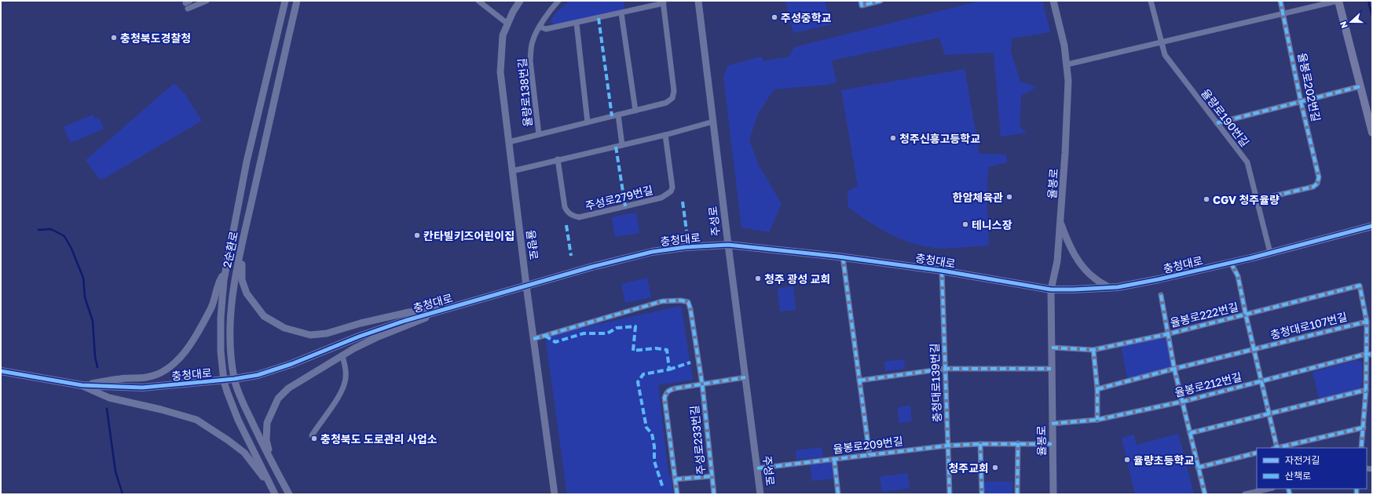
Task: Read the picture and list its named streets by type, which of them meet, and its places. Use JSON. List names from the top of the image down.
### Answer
{
  "streets": {
    "main road": ["충청대로"],
    "street": [
      "율봉로202번길",
      "율량로138번길",
      "율량로190번길",
      "율봉로",
      "주성로279번길",
      "주성로",
      "율량로",
      "2순환로",
      "율봉로222번길",
      "충청대로107번길",
      "충청대로139번길",
      "율봉로212번길",
      "주성로233번길",
      "율봉로209번길"
    ]
  },
  "crossings": [
    ["율봉로202번길", "율량로190번길"],
    ["율량로138번길", "율량로"],
    ["율량로190번길", "충청대로"],
    ["율봉로", "충청대로"],
    ["율봉로", "율봉로222번길"],
    ["율봉로", "율봉로212번길"],
    ["율봉로", "율봉로209번길"],
    ["주성로", "충청대로"],
    ["주성로", "율봉로209번길"],
    ["충청대로", "율량로"],
    ["충청대로", "2순환로"],
    ["충청대로", "충청대로139번길"],
    ["율량로", "주성로233번길"],
    ["율봉로222번길", "충청대로107번길"],
    ["충청대로139번길", "율봉로209번길"]
  ],
  "places": [
    "주성중학교",
    "충청북도경찰청",
    "청주신흥고등학교",
    "한암체육관",
    "CGV 청주율량",
    "테니스장",
    "칸타빌키즈어린이집",
    "청주 광성 교회",
    "충청북도 도로관리 사업소",
    "율량초등학교",
    "청주교회"
  ],
  "legend": ["자전거길", "산책로"],
  "north": "left"
}
